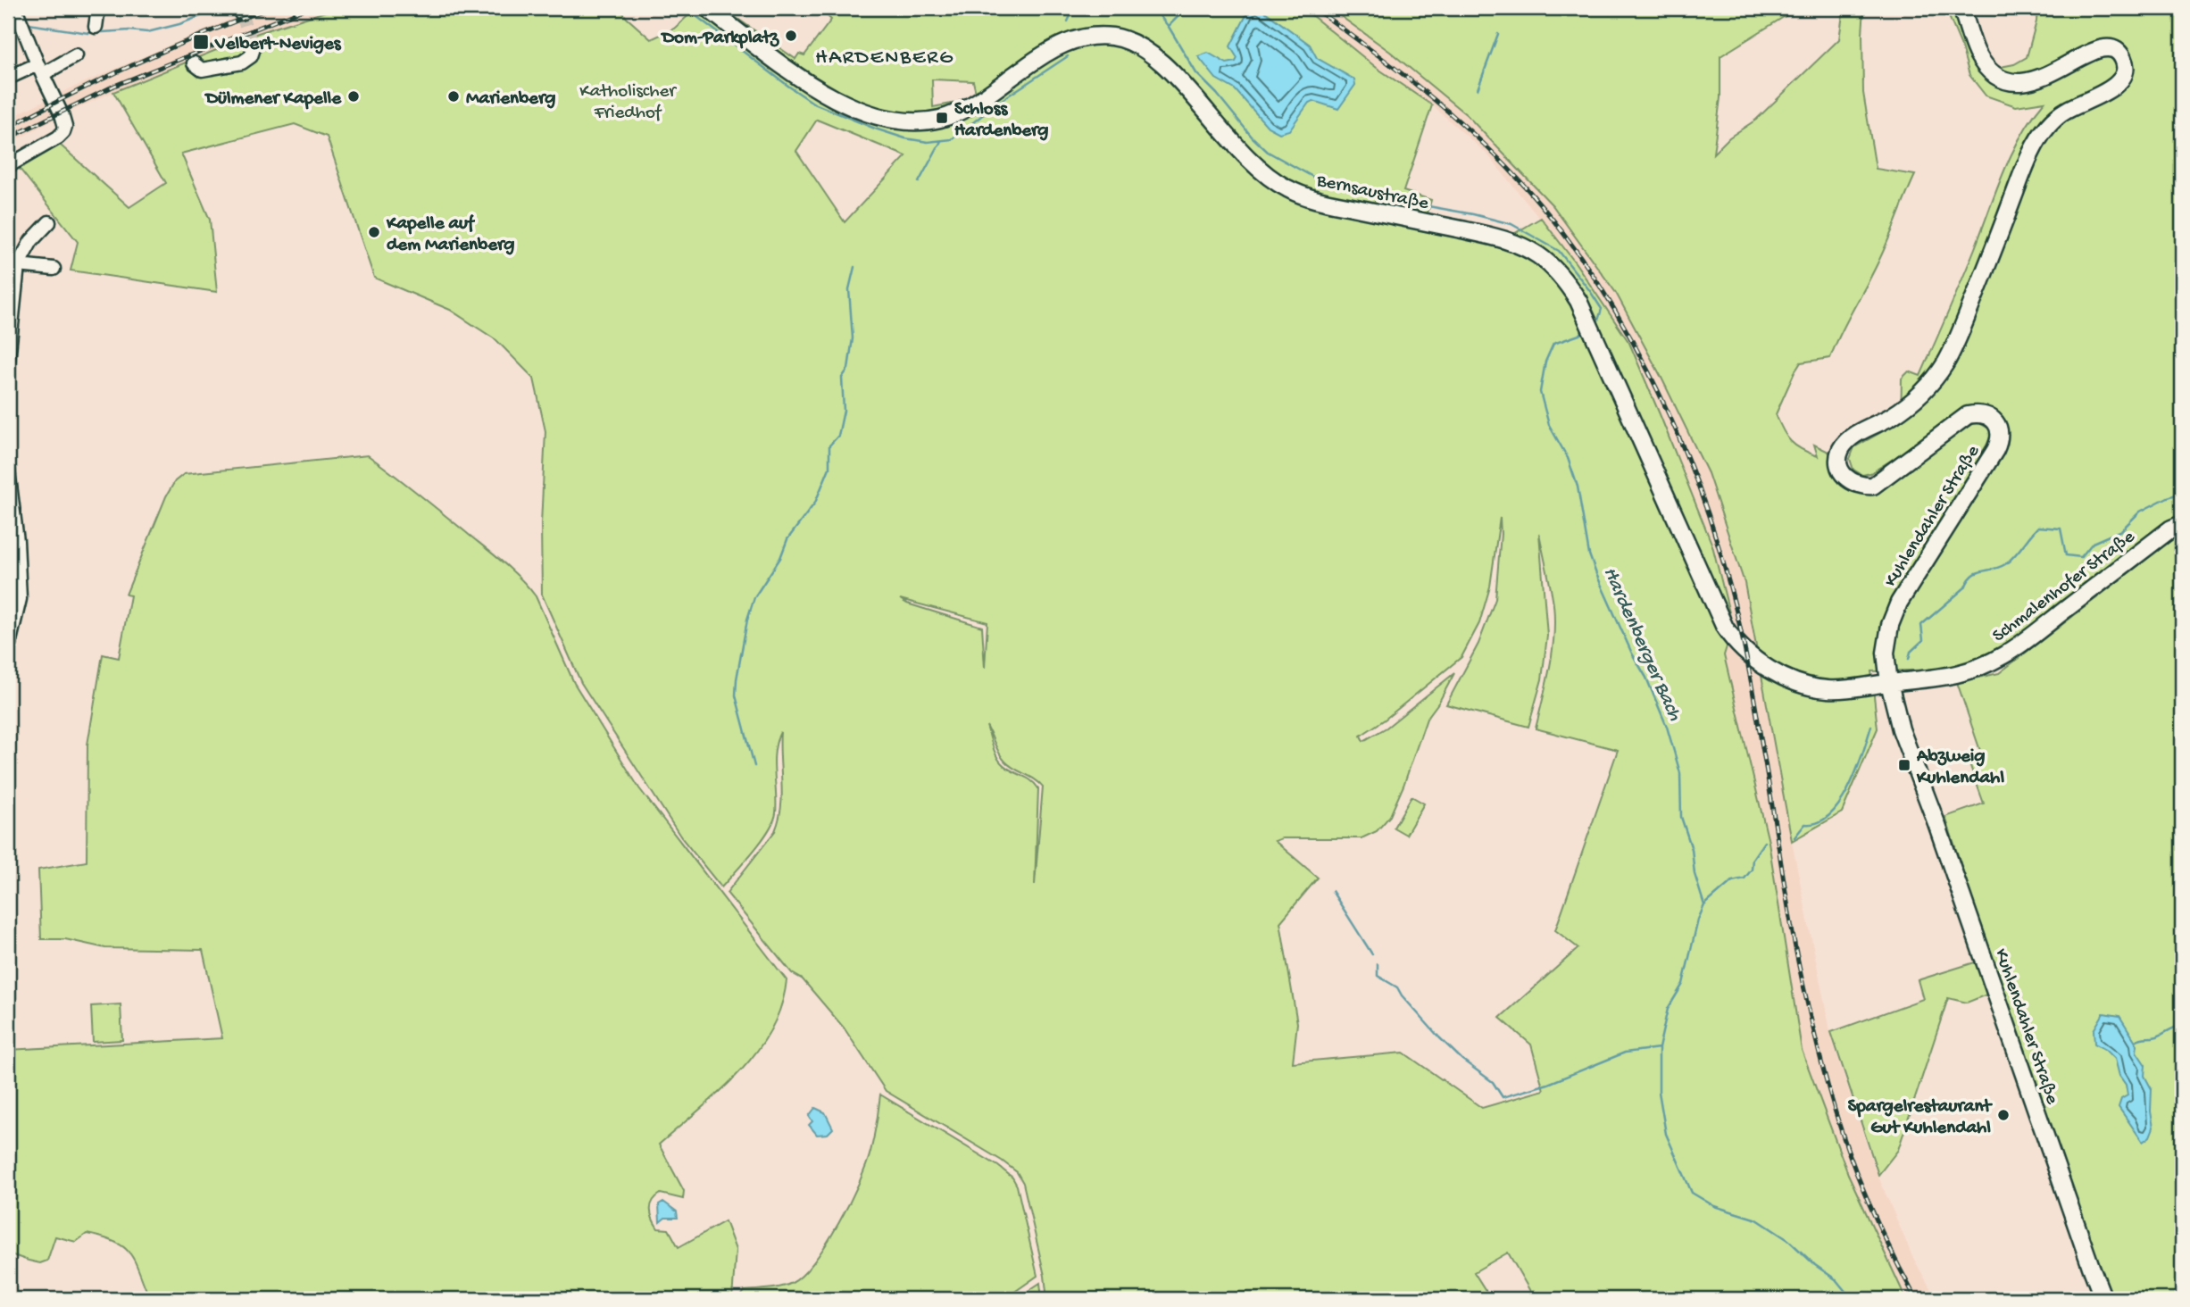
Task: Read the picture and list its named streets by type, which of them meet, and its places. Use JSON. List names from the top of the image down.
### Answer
{
  "streets": {
    "main road": ["Bernsaustraße", "Kuhlendahler Straße", "Schmalenhofer Straße"]
  },
  "crossings": [
    ["Bernsaustraße", "Kuhlendahler Straße"],
    ["Bernsaustraße", "Schmalenhofer Straße"],
    ["Kuhlendahler Straße", "Schmalenhofer Straße"]
  ],
  "districts": ["HARDENBERG"],
  "water": ["Hardenberger Bach"],
  "parks": ["Katholischer Friedhof"],
  "places": {
    "other": [
      "Dom-Parkplatz",
      "Dülmener Kapelle",
      "Marienberg",
      "Kapelle auf dem Marienberg",
      "Spargelrestaurant Gut Kuhlendahl"
    ],
    "transit": ["Velbert-Neviges", "Schloss Hardenberg", "Abzweig Kuhlendahl"]
  }
}
